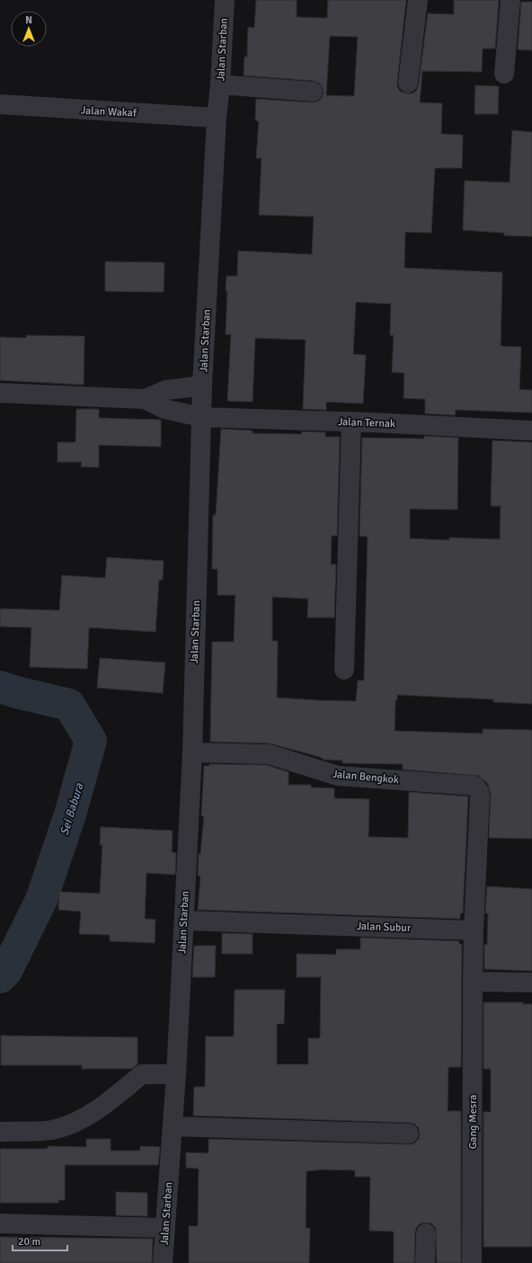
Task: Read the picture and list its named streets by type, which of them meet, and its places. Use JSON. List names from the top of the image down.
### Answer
{
  "streets": {
    "street": [
      "Jalan Starban",
      "Jalan Wakaf",
      "Jalan Ternak",
      "Jalan Bengkok",
      "Jalan Subur",
      "Gang Mesra"
    ]
  },
  "crossings": [
    ["Jalan Starban", "Jalan Wakaf"],
    ["Jalan Starban", "Jalan Ternak"],
    ["Jalan Starban", "Jalan Bengkok"],
    ["Jalan Starban", "Jalan Subur"],
    ["Jalan Bengkok", "Jalan Subur"]
  ],
  "water": ["Sei Babura"],
  "scale_bar": "20 m",
  "north": "top"
}
